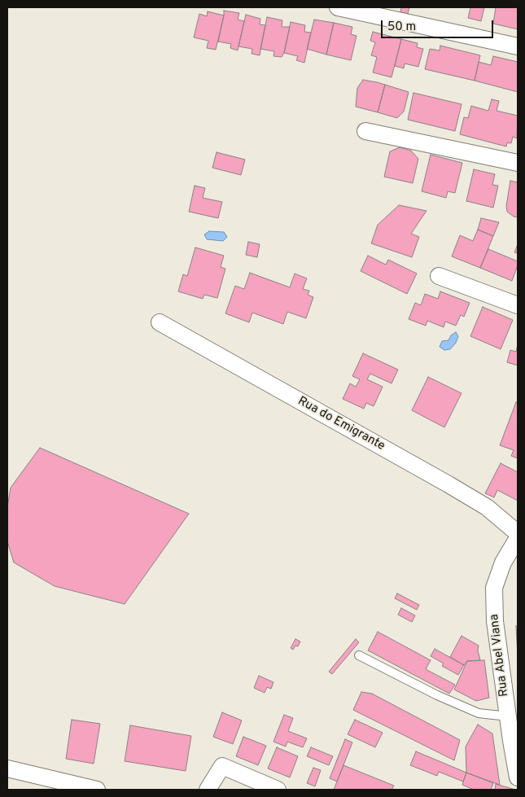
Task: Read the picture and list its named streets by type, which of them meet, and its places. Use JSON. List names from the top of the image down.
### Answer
{
  "streets": {
    "street": ["Rua do Emigrante", "Rua Abel Viana"]
  },
  "scale_bar": "50 m"
}
